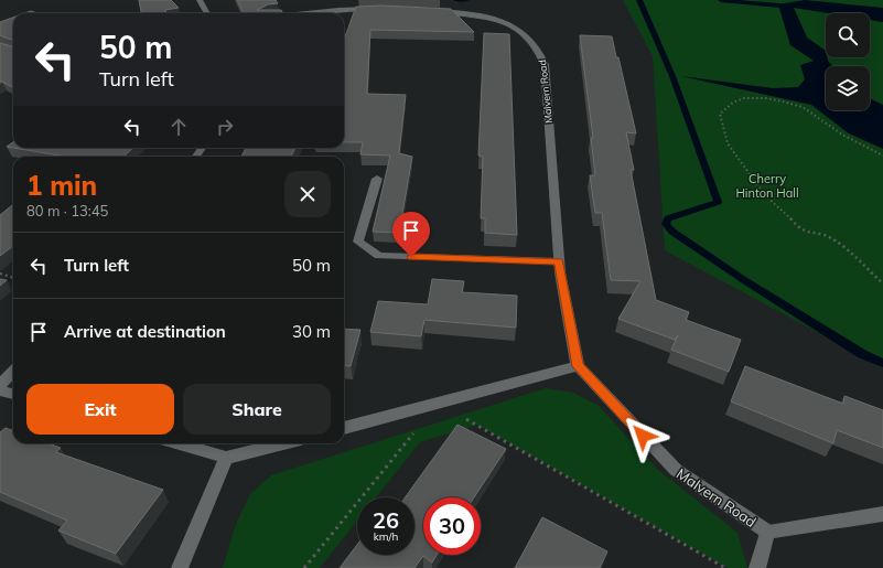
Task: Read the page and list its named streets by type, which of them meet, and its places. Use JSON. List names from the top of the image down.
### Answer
{
  "streets": {
    "street": ["Malvern Road"]
  },
  "parks": ["Cherry Hinton Hall"],
  "page": {
    "turn": ["50 m", "Turn left"],
    "heading": ["1 min", "80 m · 13:45"],
    "list": [
      {
        "name": "Turn left",
        "value": "50 m"
      },
      {
        "name": "Arrive at destination",
        "value": "30 m"
      }
    ],
    "buttons": ["Exit", "Share"],
    "speed": "26 km/h",
    "limit": "30"
  }
}
